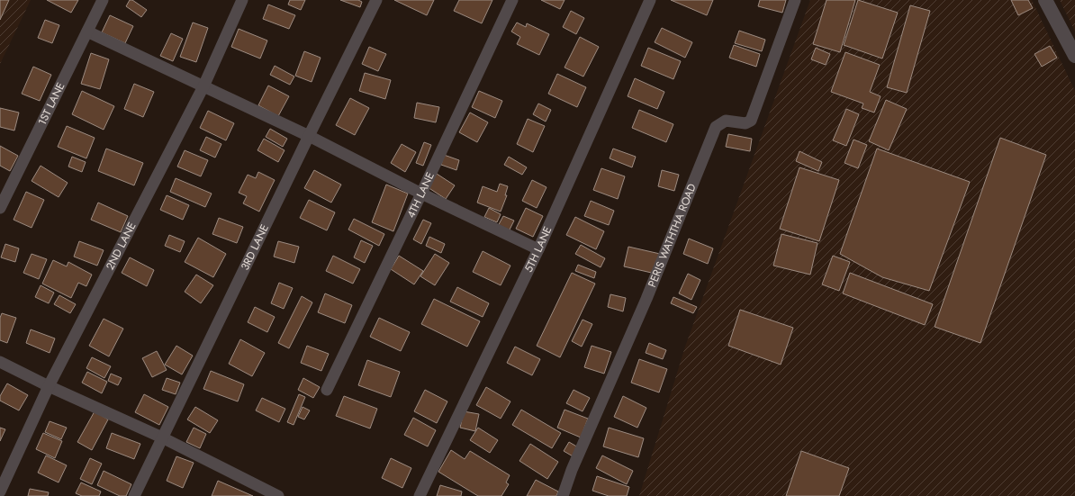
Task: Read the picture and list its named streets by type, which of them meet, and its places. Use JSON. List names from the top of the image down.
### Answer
{
  "streets": {
    "street": [
      "1ST LANE",
      "4TH LANE",
      "PERIS WATHTHA ROAD",
      "2ND LANE",
      "3RD LANE",
      "5TH LANE"
    ]
  }
}
